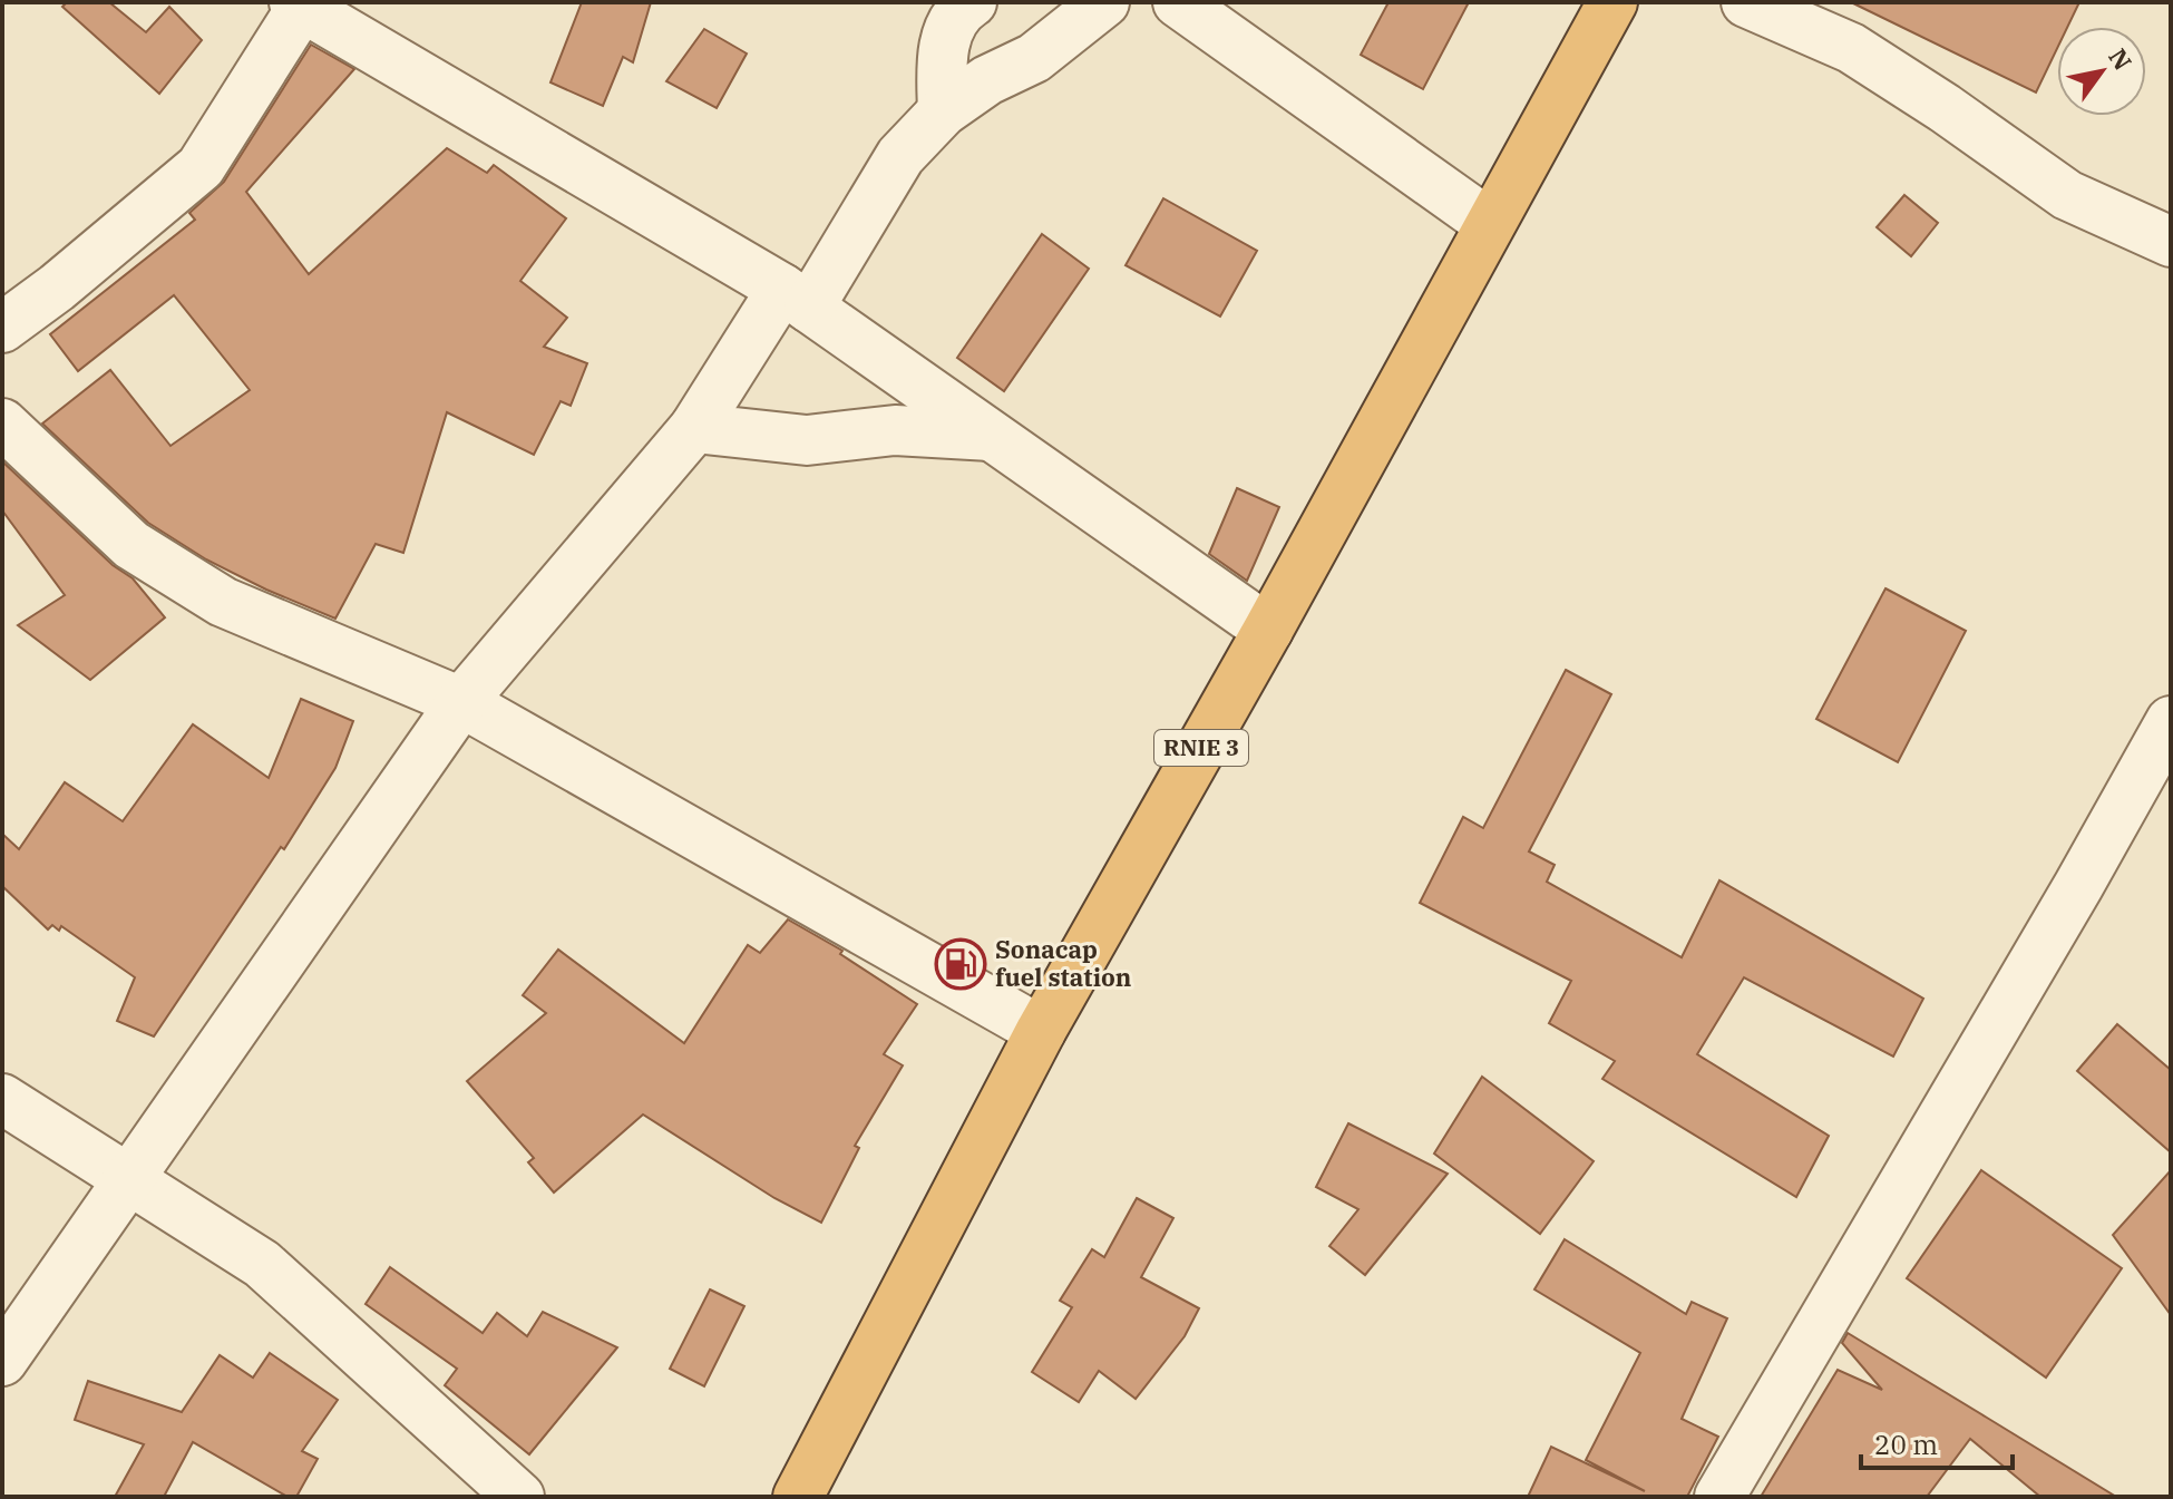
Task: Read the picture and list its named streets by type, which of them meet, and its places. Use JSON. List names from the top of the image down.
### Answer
{
  "streets": {
    "highway": ["RNIE 3"]
  },
  "places": {
    "fuel station": ["Sonacap fuel station"]
  },
  "scale_bar": "20 m",
  "north": "top right"
}
